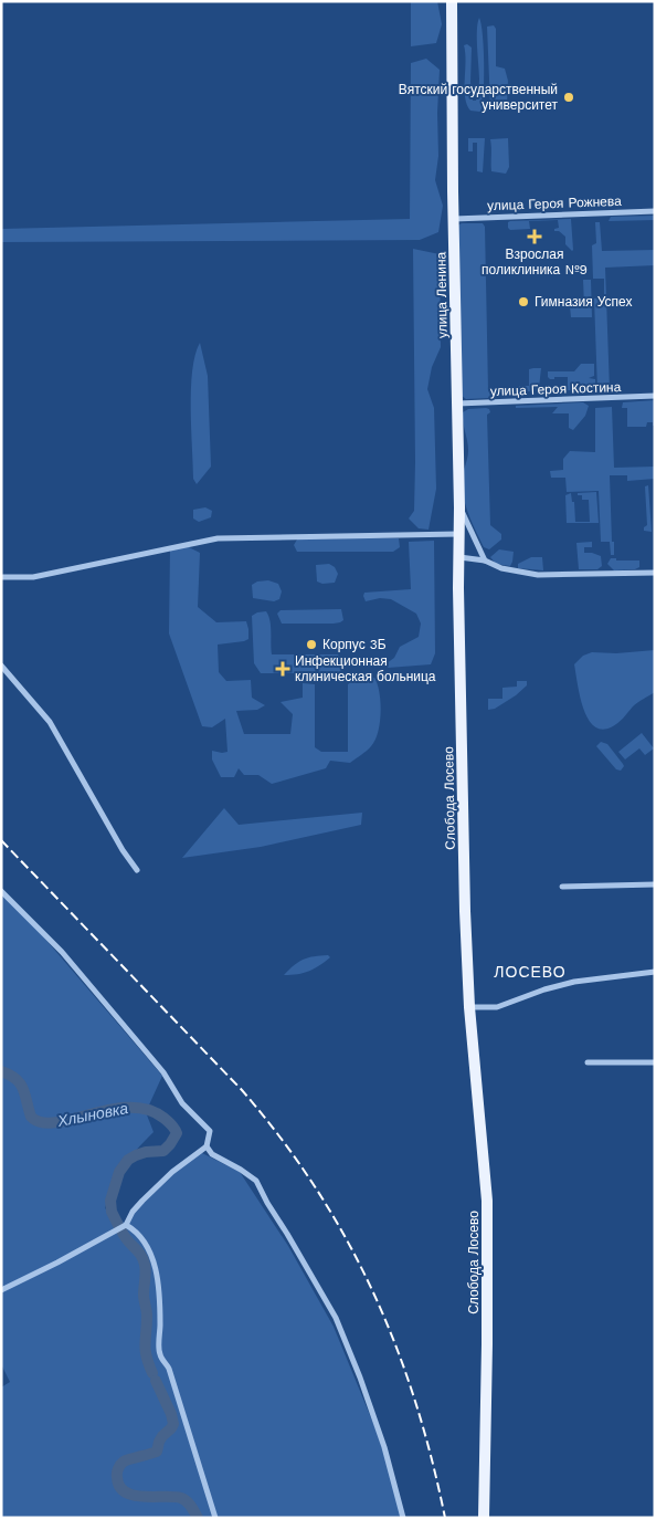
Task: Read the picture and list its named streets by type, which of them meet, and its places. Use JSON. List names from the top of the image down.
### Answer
{
  "streets": {
    "main road": ["улица Ленина", "Слобода Лосево"],
    "street": ["улица Героя Рожнева", "улица Героя Костина"]
  },
  "crossings": [
    ["улица Героя Рожнева", "улица Ленина"],
    ["улица Ленина", "улица Героя Костина"],
    ["улица Ленина", "Слобода Лосево"]
  ],
  "districts": ["ЛОСЕВО"],
  "water": ["Хлыновка"],
  "places": {
    "other": ["Вятский государственный университет", "Гимназия Успех", "Корпус 3Б"],
    "health": ["Взрослая поликлиника №9", "Инфекционная клиническая больница"]
  }
}
